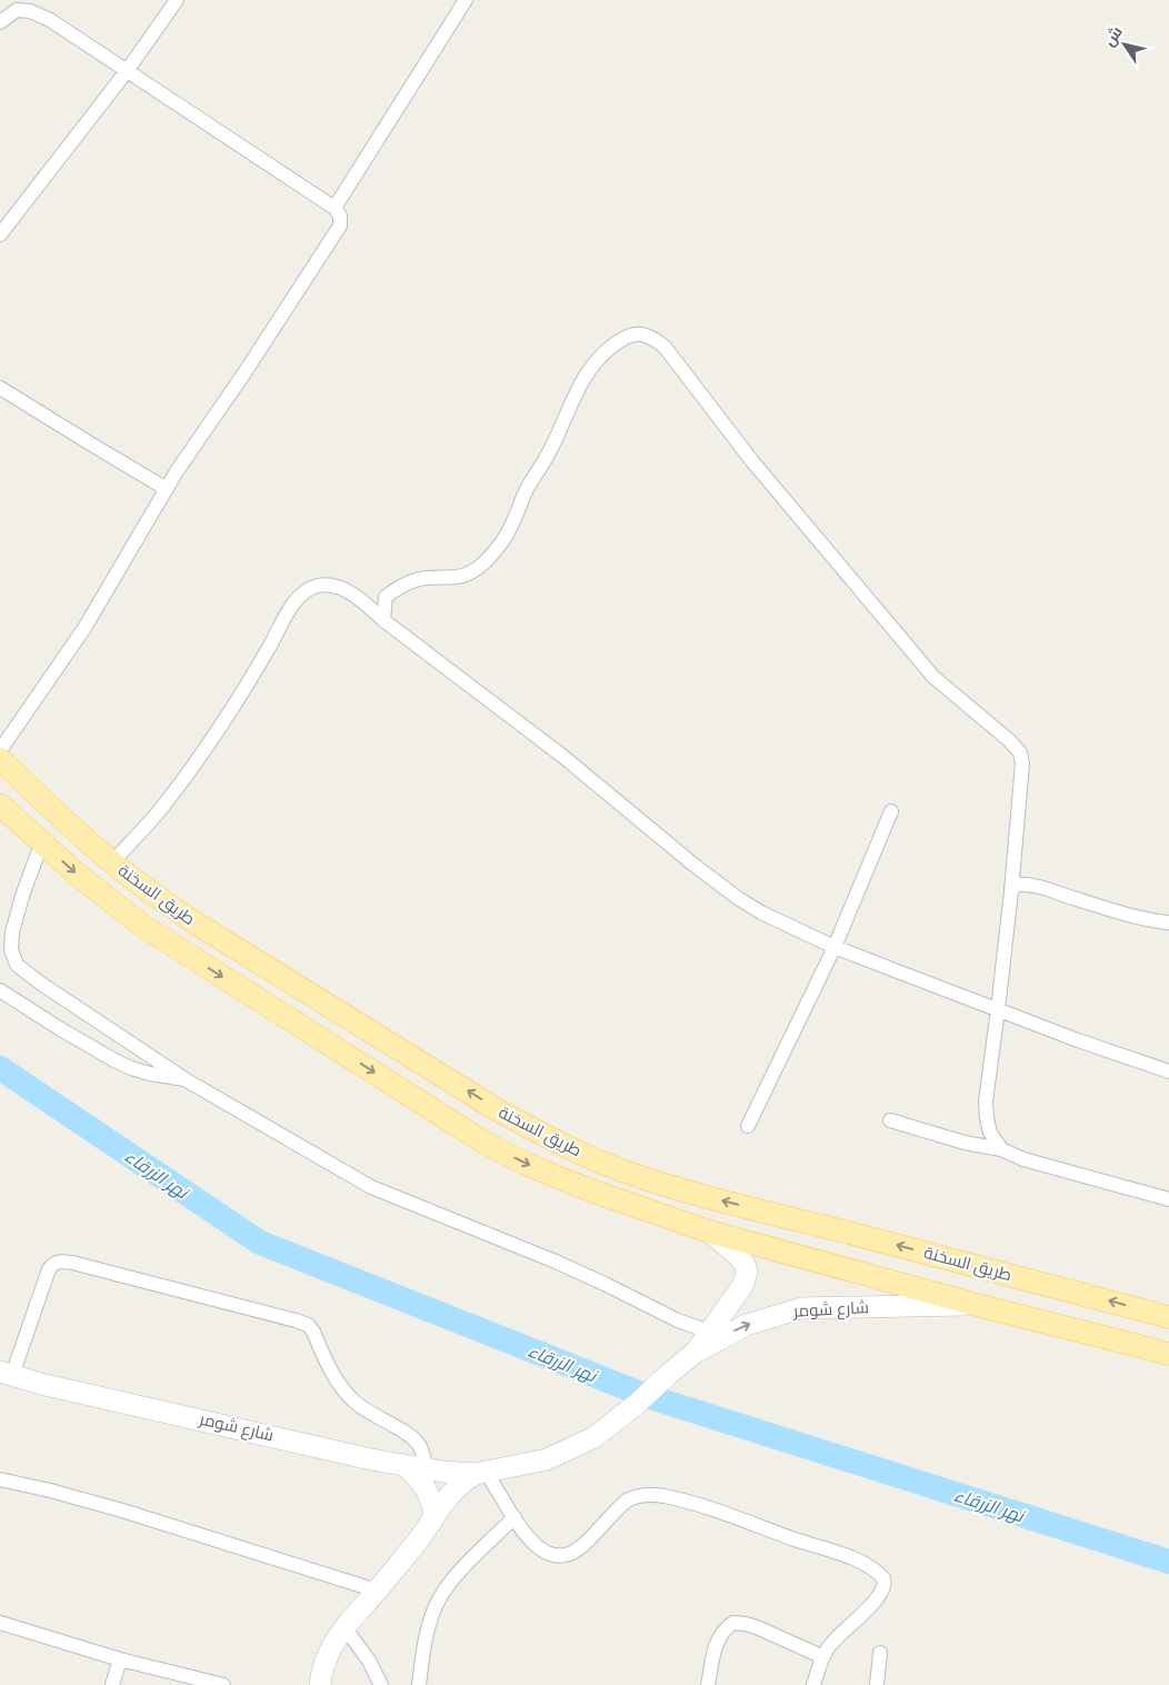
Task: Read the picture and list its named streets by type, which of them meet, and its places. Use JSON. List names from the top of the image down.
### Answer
{
  "streets": {
    "main road": ["طريق السخنة", "شارع شومر"]
  },
  "crossings": [
    ["طريق السخنة", "شارع شومر"]
  ],
  "water": ["نهر الزرقاء"],
  "north": "top left"
}
